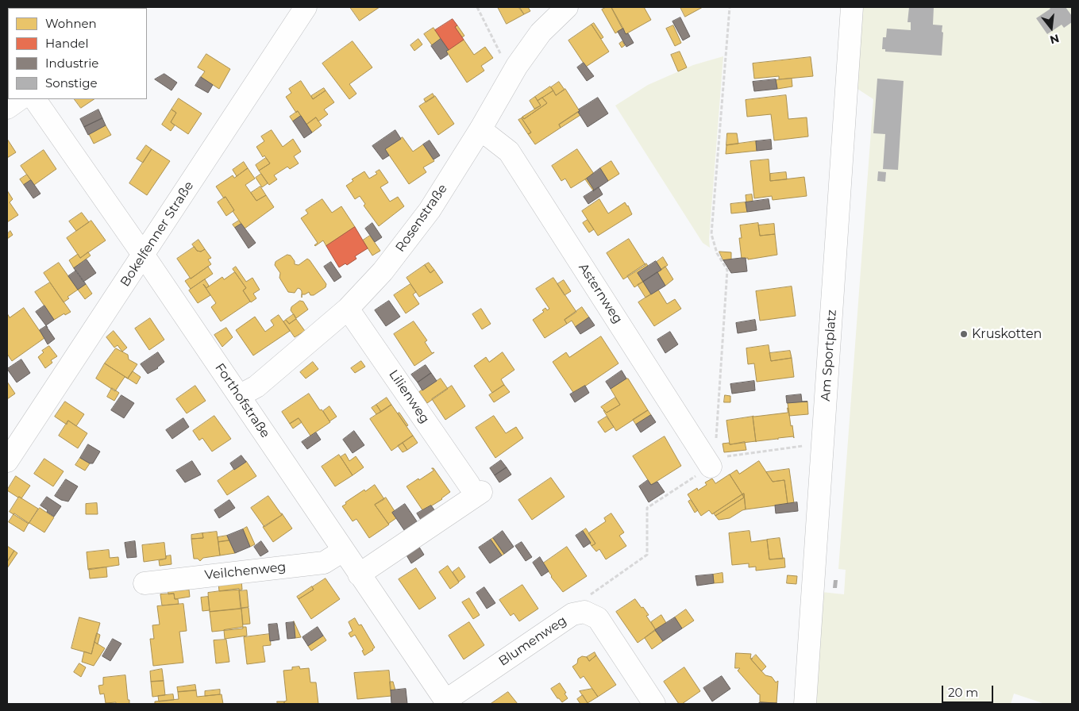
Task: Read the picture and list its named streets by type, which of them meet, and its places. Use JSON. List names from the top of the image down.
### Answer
{
  "streets": {
    "street": [
      "Rosenstraße",
      "Bokelfenner Straße",
      "Asternweg",
      "Am Sportplatz",
      "Lilienweg",
      "Forthofstraße",
      "Veilchenweg",
      "Blumenweg"
    ]
  },
  "crossings": [
    ["Rosenstraße", "Asternweg"],
    ["Rosenstraße", "Lilienweg"],
    ["Rosenstraße", "Forthofstraße"],
    ["Bokelfenner Straße", "Forthofstraße"],
    ["Lilienweg", "Forthofstraße"],
    ["Forthofstraße", "Veilchenweg"],
    ["Forthofstraße", "Blumenweg"]
  ],
  "places": ["Kruskotten"],
  "legend": [
    "Wohnen",
    "Handel",
    "Industrie",
    "Sonstige"
  ],
  "scale_bar": "20 m",
  "north": "bottom"
}
